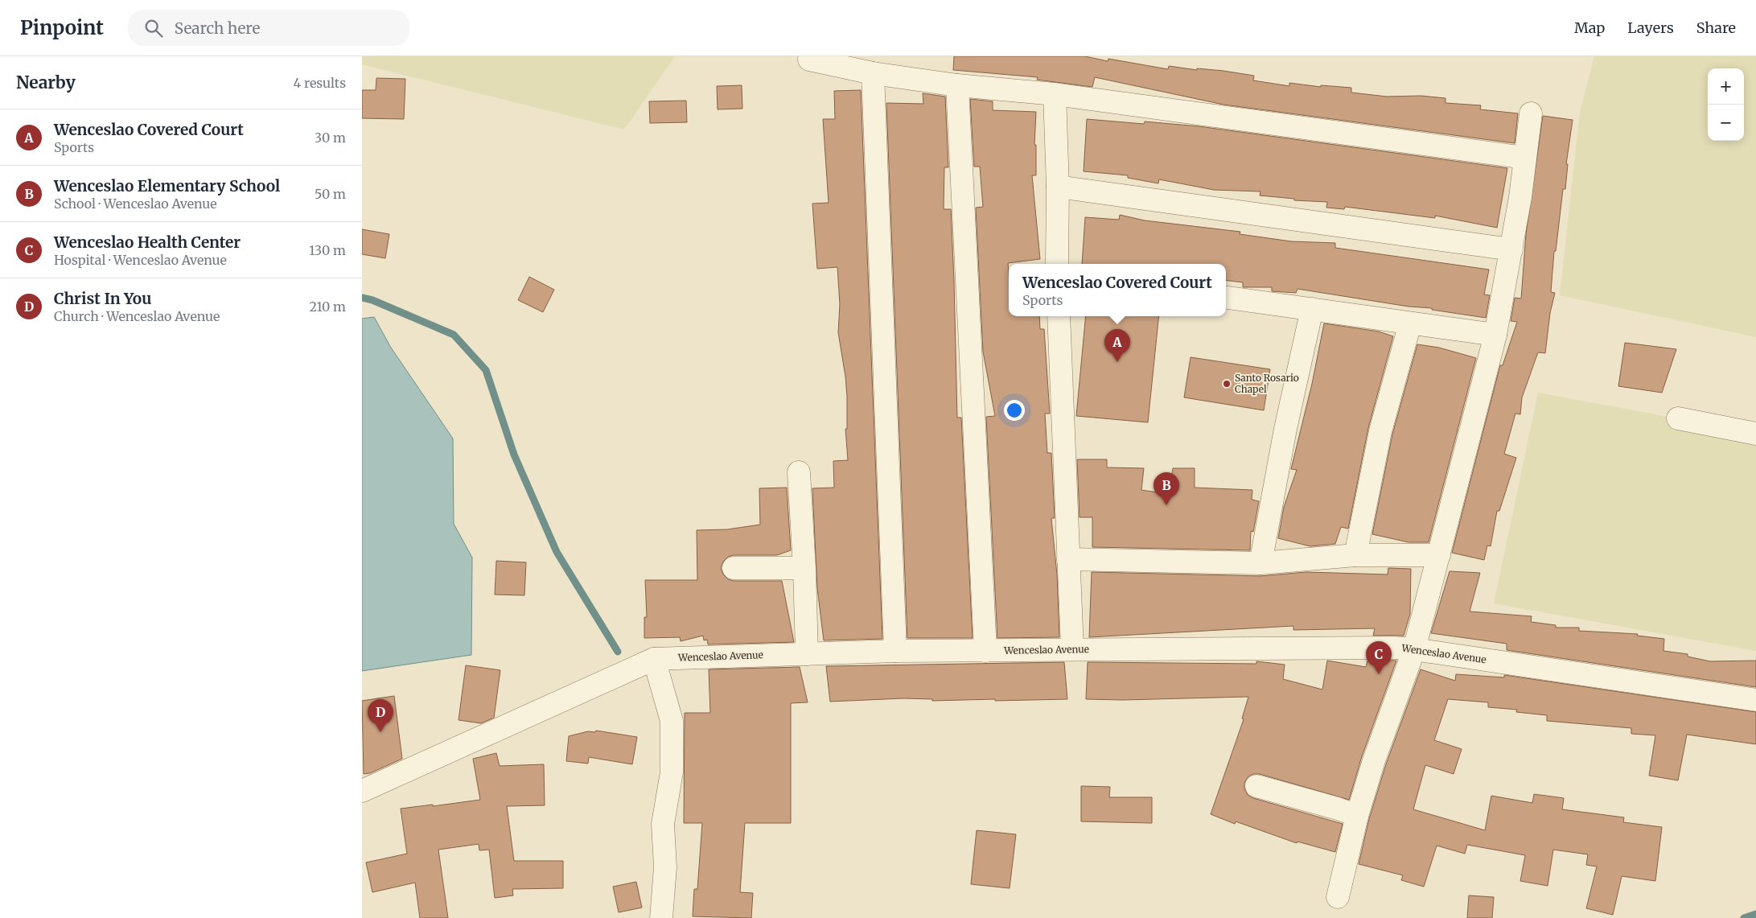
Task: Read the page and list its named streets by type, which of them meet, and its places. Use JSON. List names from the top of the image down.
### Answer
{
  "streets": {
    "street": ["Wenceslao Avenue"]
  },
  "places": ["Santo Rosario Chapel"],
  "page": {
    "header": "Pinpoint",
    "search": "Search here",
    "nav": ["Map", "Layers", "Share"],
    "heading": ["Nearby", "4 results"],
    "map_buttons": ["+", "−"],
    "list": [
      {
        "mark": "A",
        "name": "Wenceslao Covered Court",
        "note": "Sports",
        "value": "30 m"
      },
      {
        "mark": "B",
        "name": "Wenceslao Elementary School",
        "note": "School · Wenceslao Avenue",
        "value": "50 m"
      },
      {
        "mark": "C",
        "name": "Wenceslao Health Center",
        "note": "Hospital · Wenceslao Avenue",
        "value": "130 m"
      },
      {
        "mark": "D",
        "name": "Christ In You",
        "note": "Church · Wenceslao Avenue",
        "value": "210 m"
      }
    ],
    "popup": ["Wenceslao Covered Court", "Sports"],
    "pins": [
      "A",
      "B",
      "C",
      "D"
    ]
  }
}
